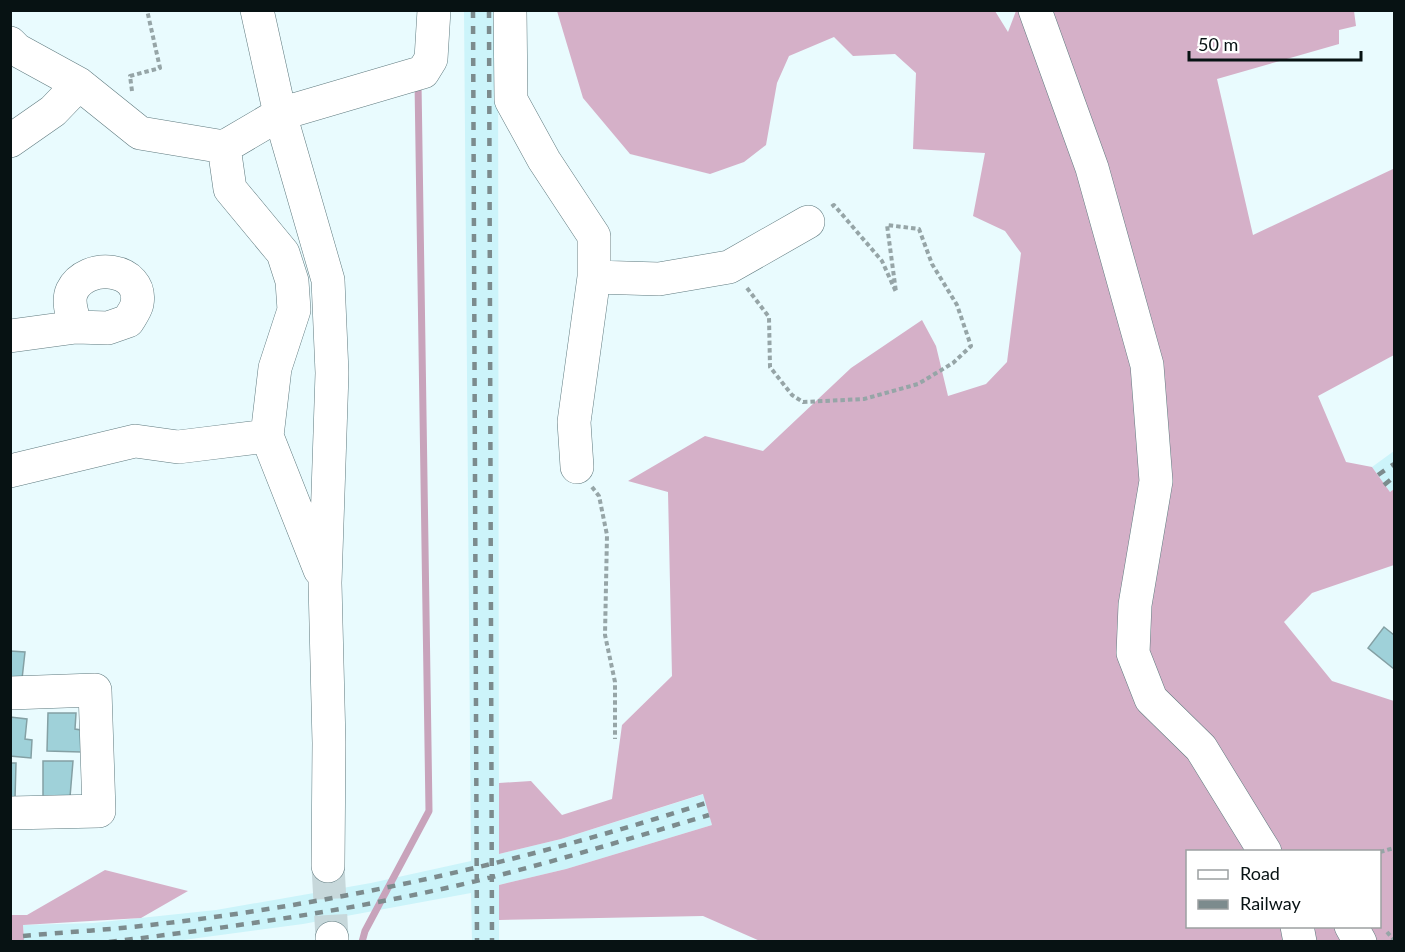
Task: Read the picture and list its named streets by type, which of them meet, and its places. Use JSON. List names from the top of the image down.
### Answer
{
  "legend": ["Road", "Railway"],
  "scale_bar": "50 m"
}
